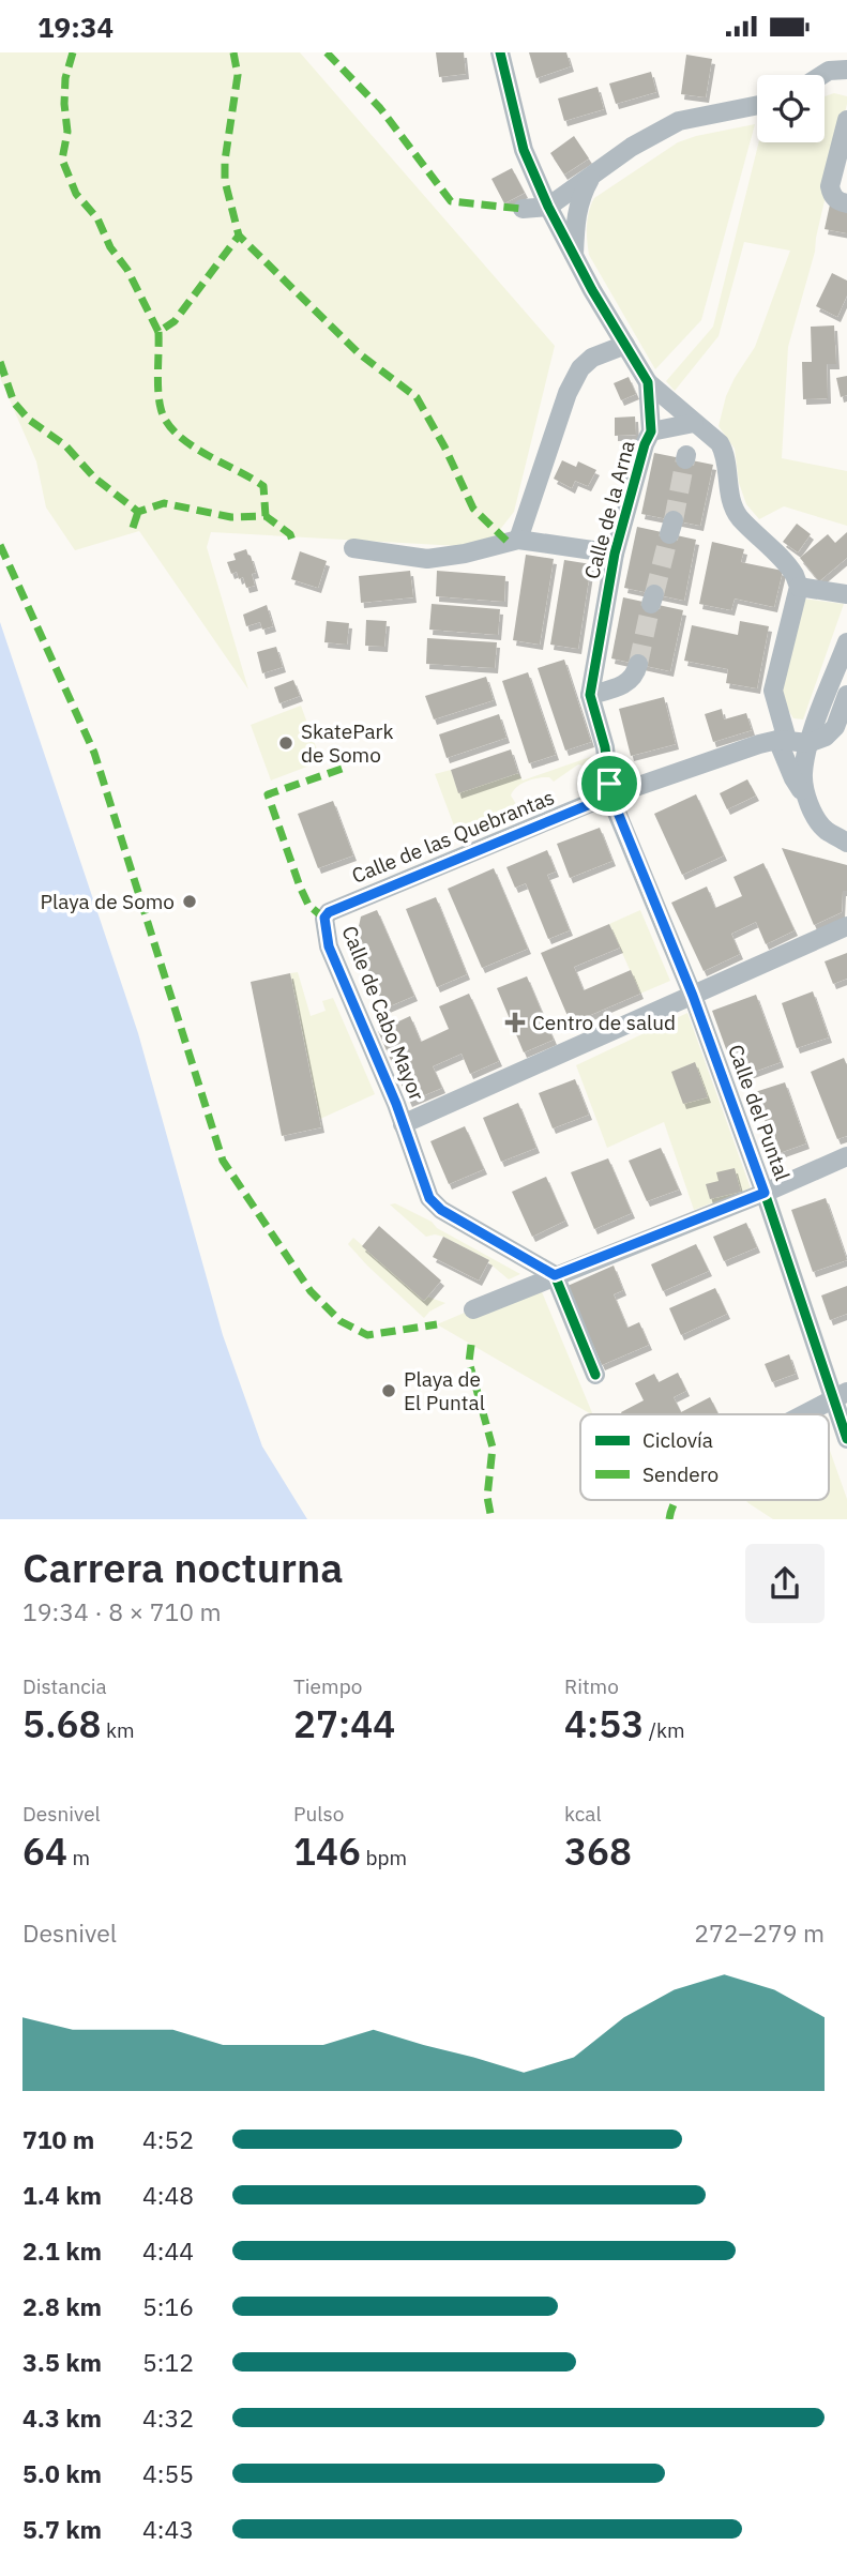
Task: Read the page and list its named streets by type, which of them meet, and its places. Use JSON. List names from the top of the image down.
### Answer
{
  "streets": {
    "street": [
      "Calle de la Arna",
      "Calle de las Quebrantas",
      "Calle de Cabo Mayor",
      "Calle del Puntal"
    ]
  },
  "crossings": [
    ["Calle de la Arna", "Calle de las Quebrantas"],
    ["Calle de la Arna", "Calle del Puntal"],
    ["Calle de las Quebrantas", "Calle de Cabo Mayor"],
    ["Calle de las Quebrantas", "Calle del Puntal"]
  ],
  "places": {
    "other": ["SkatePark de Somo", "Playa de Somo", "Playa de El Puntal"],
    "health": ["Centro de salud"]
  },
  "legend": ["Ciclovía", "Sendero"],
  "page": {
    "status": "19:34",
    "heading": ["Carrera nocturna", "19:34 · 8 × 710 m"],
    "stats": [
      ["Distancia", "5.68 km"],
      ["Tiempo", "27:44"],
      ["Ritmo", "4:53 /km"],
      ["Desnivel", "64 m"],
      ["Pulso", "146 bpm"],
      ["kcal", "368"]
    ],
    "chart": ["Desnivel", "272–279 m"],
    "list": [
      {
        "name": "710 m",
        "note": "4:52"
      },
      {
        "name": "1.4 km",
        "note": "4:48"
      },
      {
        "name": "2.1 km",
        "note": "4:44"
      },
      {
        "name": "2.8 km",
        "note": "5:16"
      },
      {
        "name": "3.5 km",
        "note": "5:12"
      },
      {
        "name": "4.3 km",
        "note": "4:32"
      },
      {
        "name": "5.0 km",
        "note": "4:55"
      },
      {
        "name": "5.7 km",
        "note": "4:43"
      }
    ]
  }
}
